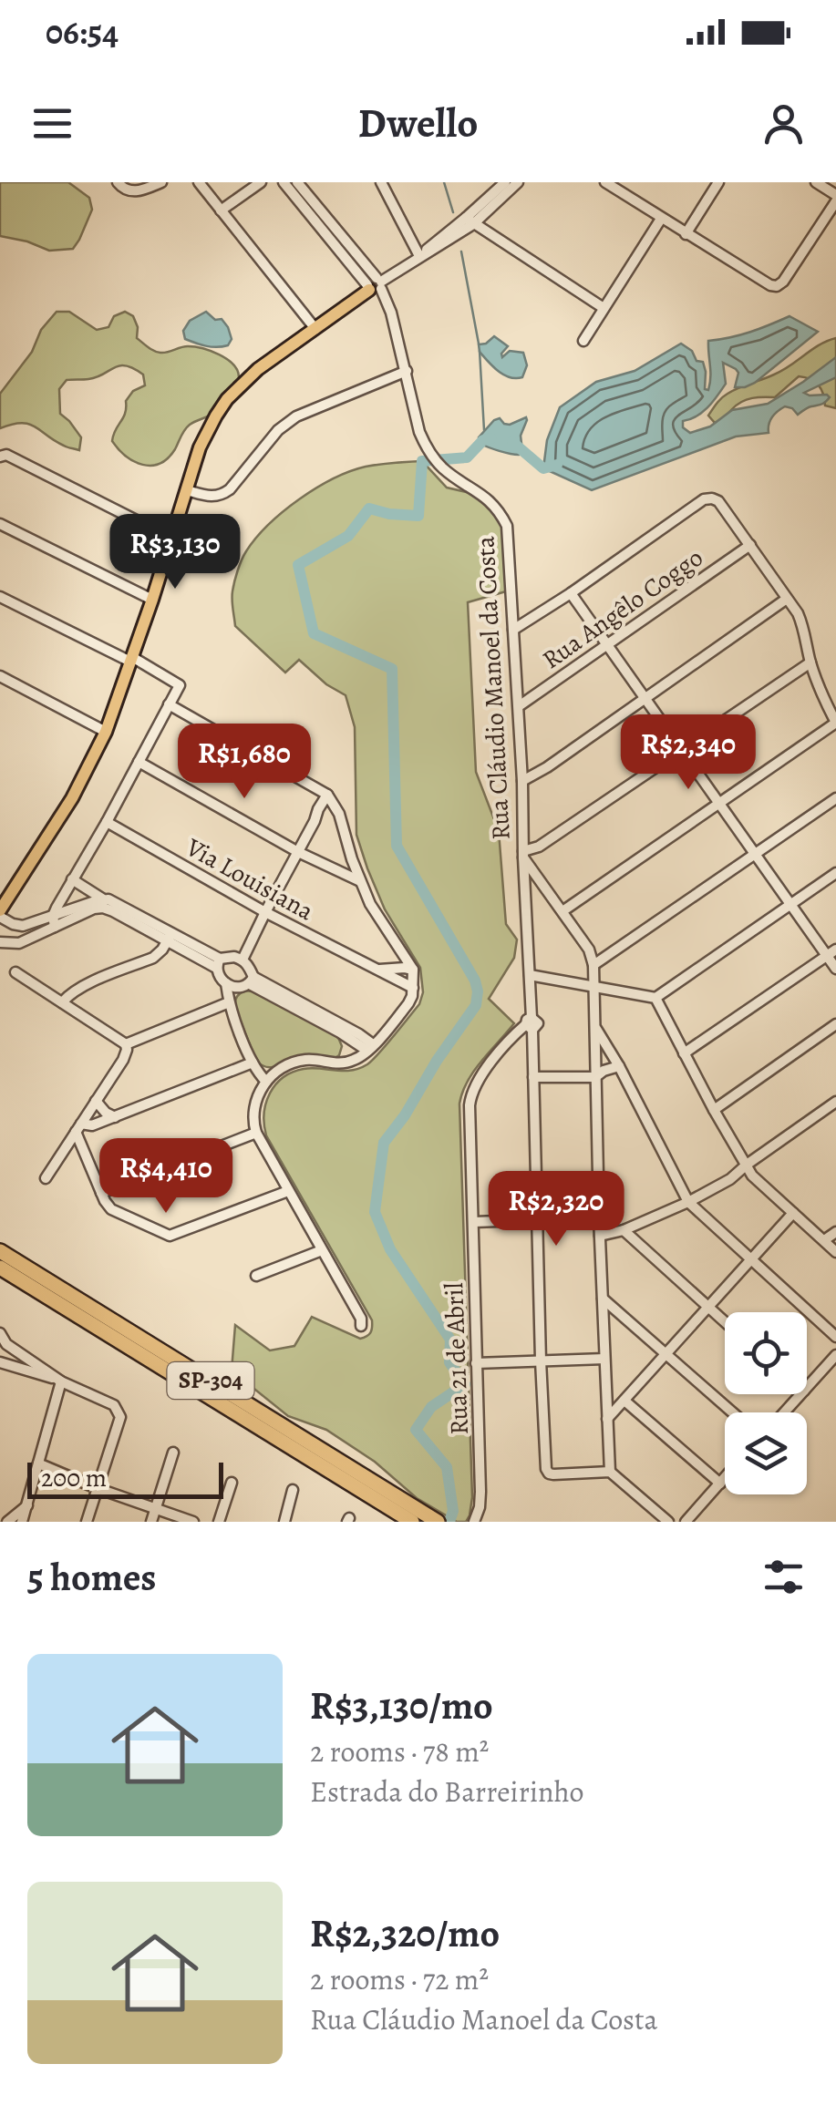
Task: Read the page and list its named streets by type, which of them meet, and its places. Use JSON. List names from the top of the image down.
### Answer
{
  "streets": {
    "highway": ["SP-304"],
    "street": [
      "Rua Angêlo Coggo",
      "Rua Cláudio Manoel da Costa",
      "Via Louisiana",
      "Rua 21 de Abril"
    ]
  },
  "crossings": [
    ["Rua Angêlo Coggo", "Rua Cláudio Manoel da Costa"],
    ["Rua Cláudio Manoel da Costa", "Rua 21 de Abril"]
  ],
  "scale_bar": "200 m",
  "page": {
    "status": "06:54",
    "header": "Dwello",
    "price": [
      "R$3,130",
      "R$2,340",
      "R$1,680",
      "R$4,410",
      "R$2,320"
    ],
    "scale": "200 m",
    "heading": "5 homes",
    "list": [
      {
        "name": "R$3,130/mo",
        "note": "2 rooms · 78 m² · Estrada do Barreirinho"
      },
      {
        "name": "R$2,320/mo",
        "note": "2 rooms · 72 m² · Rua Cláudio Manoel da Costa"
      }
    ]
  }
}
